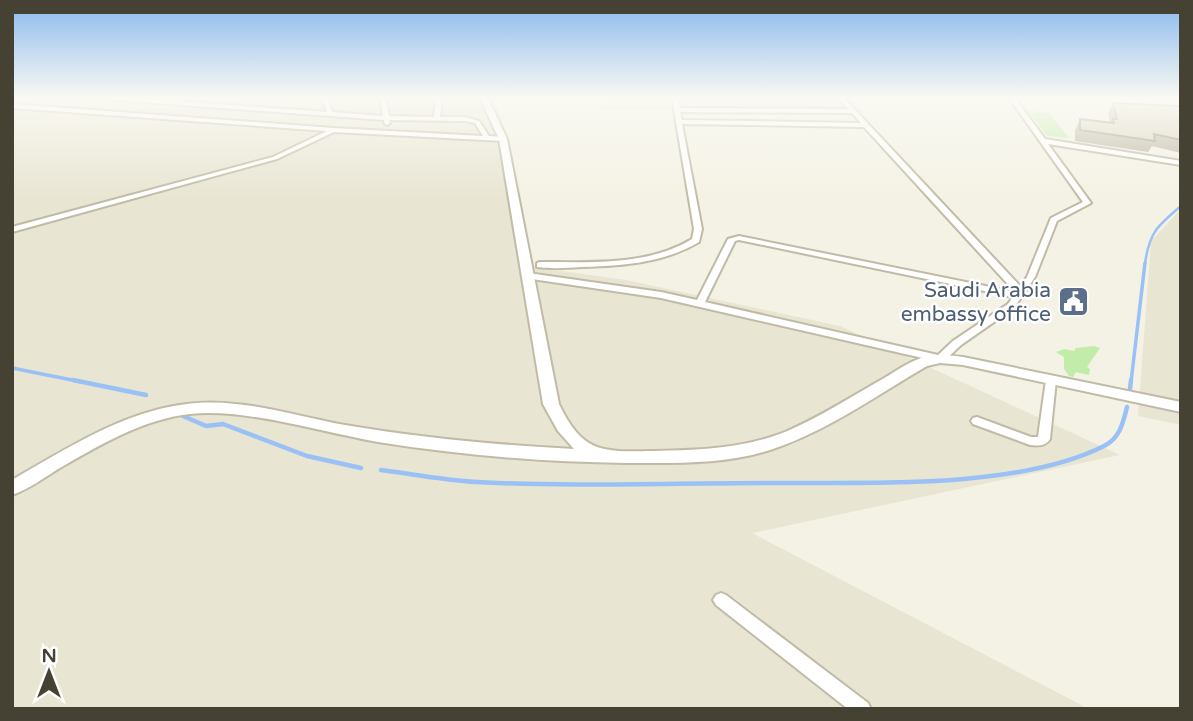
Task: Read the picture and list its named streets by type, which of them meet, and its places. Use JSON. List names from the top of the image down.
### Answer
{
  "places": {
    "public building": ["Saudi Arabia embassy office"]
  },
  "north": "top"
}
